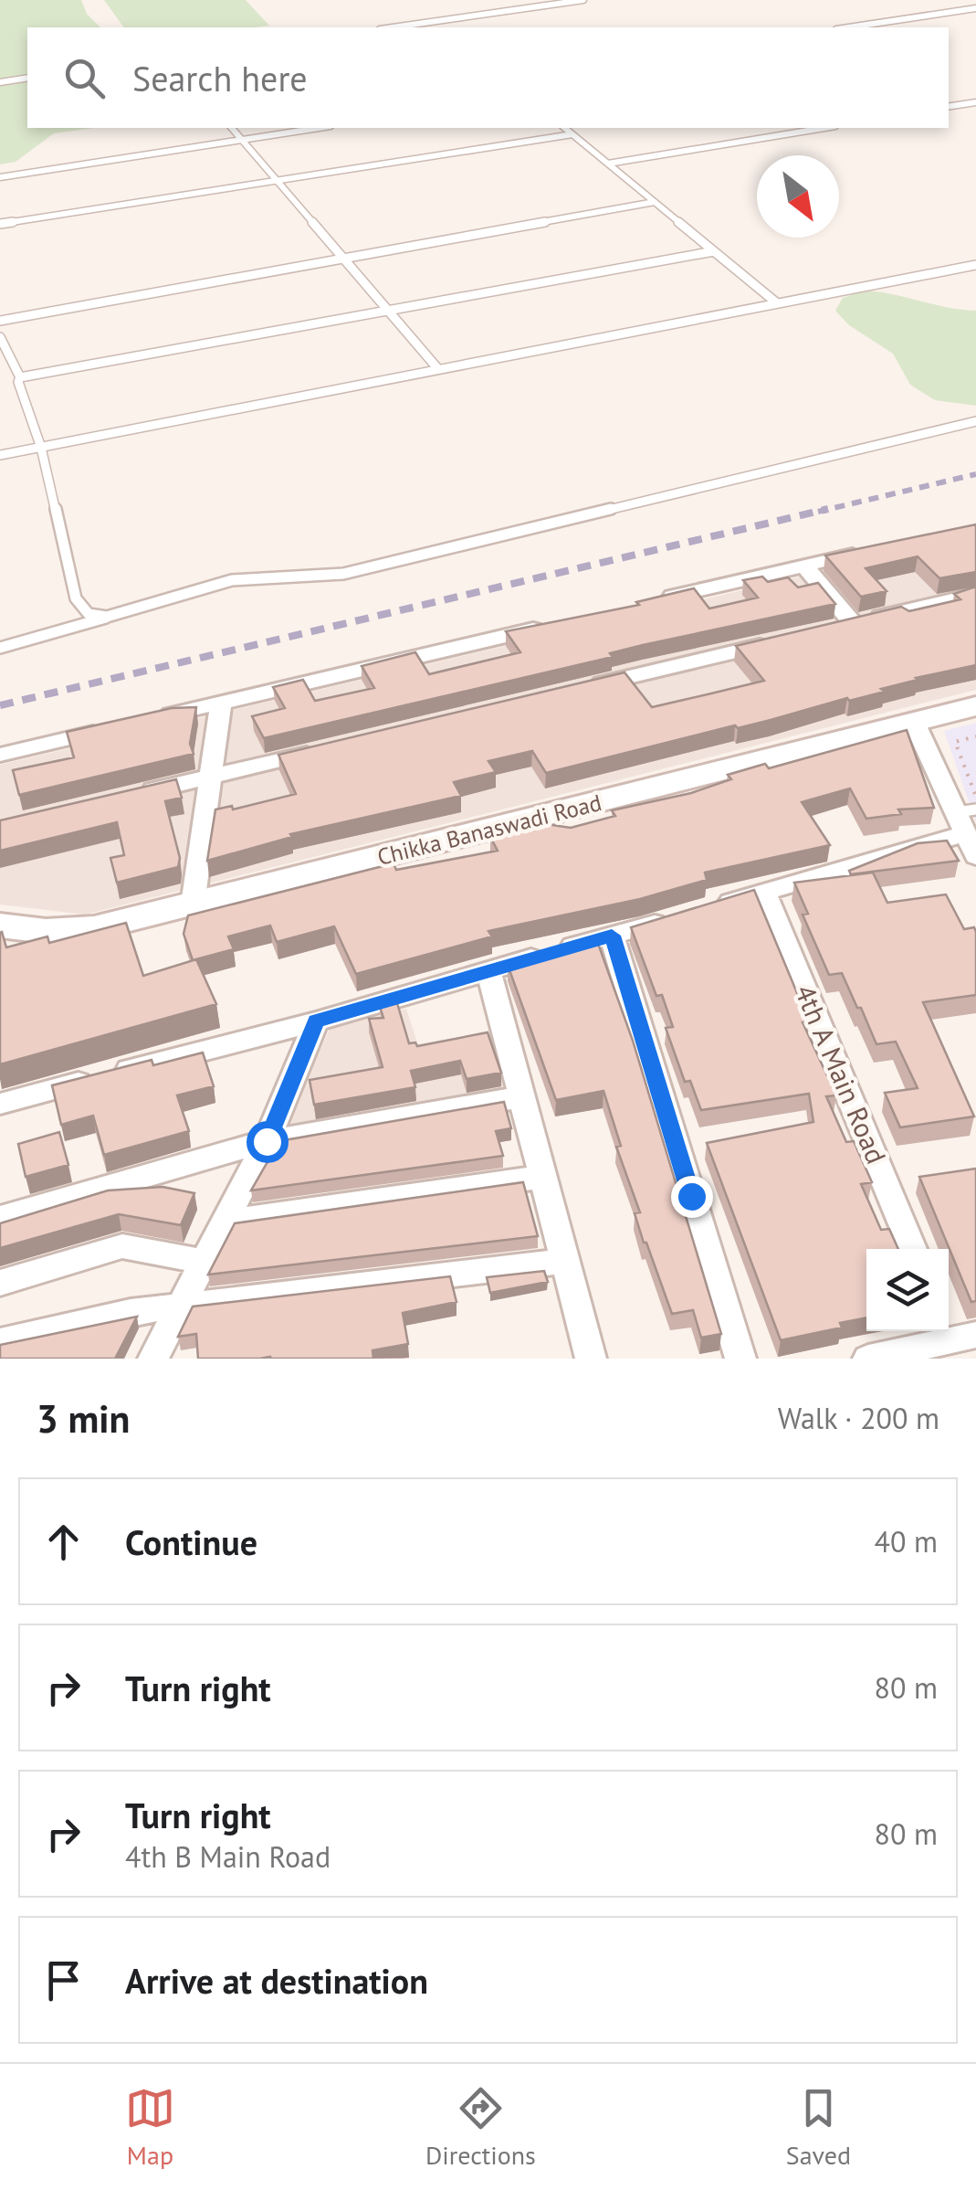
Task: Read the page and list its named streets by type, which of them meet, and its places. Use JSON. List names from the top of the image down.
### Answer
{
  "streets": {
    "main road": ["Chikka Banaswadi Road"],
    "street": ["4th A Main Road"]
  },
  "north": "bottom right",
  "page": {
    "search": "Search here",
    "heading": ["3 min", "Walk · 200 m"],
    "list": [
      ["Continue", "40 m"],
      ["Turn right", "80 m"],
      ["Turn right", "4th B Main Road", "80 m"],
      "Arrive at destination"
    ],
    "nav": ["Map", "Directions", "Saved"]
  }
}
